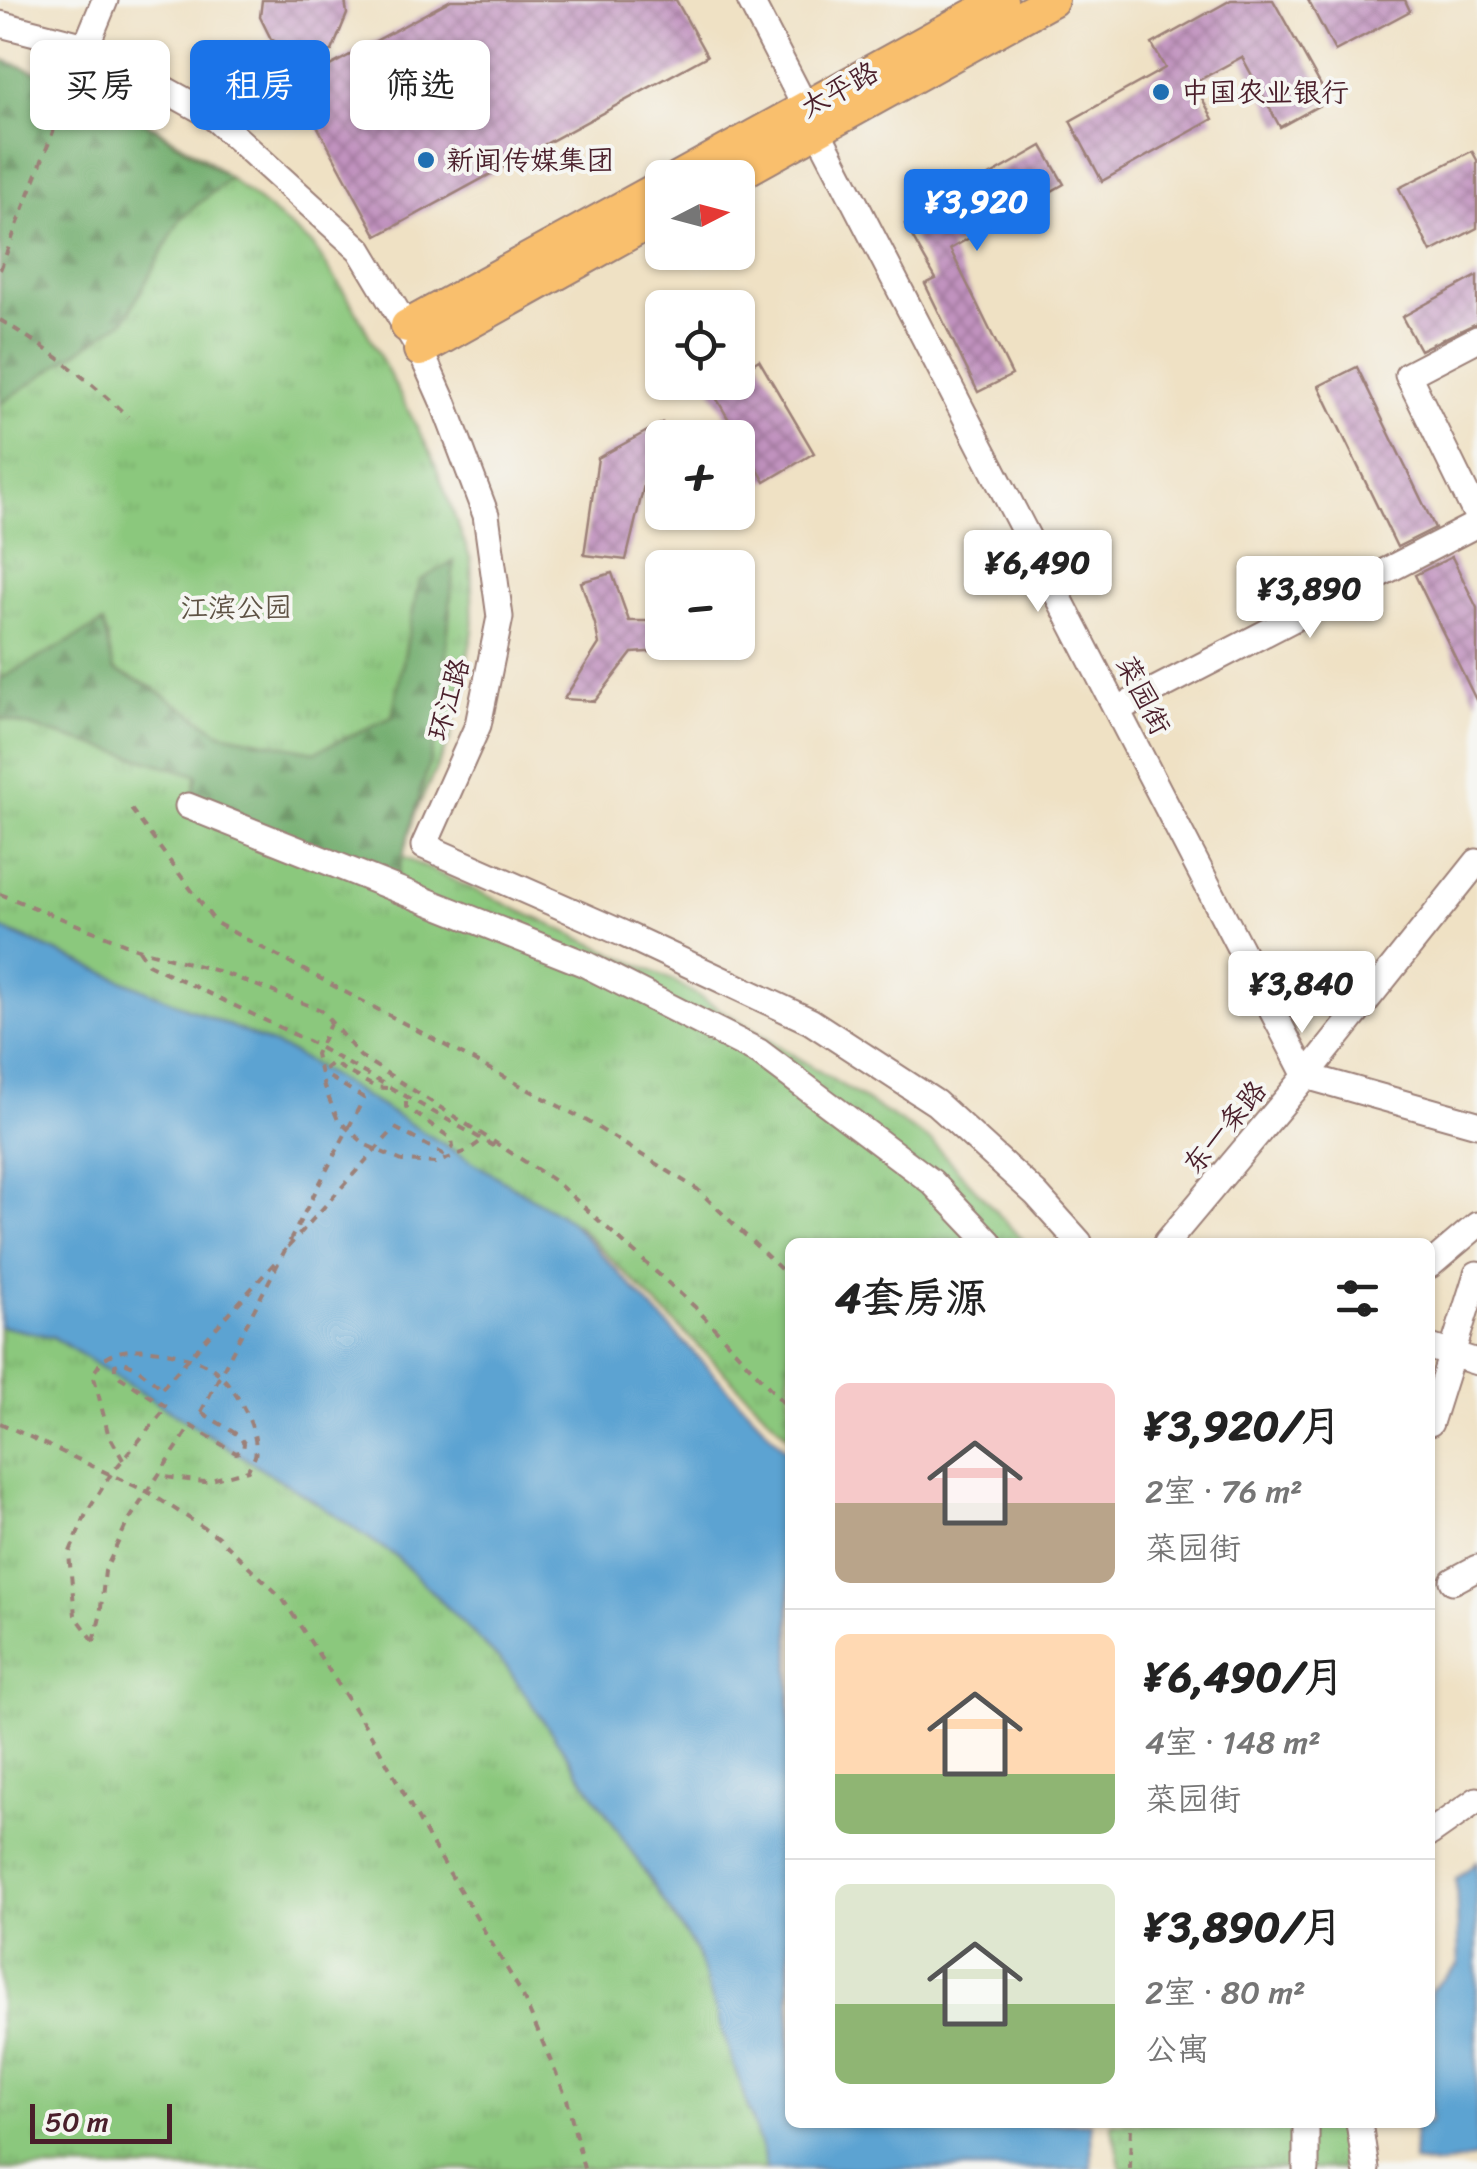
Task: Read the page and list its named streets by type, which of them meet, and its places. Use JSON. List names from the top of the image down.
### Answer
{
  "streets": {
    "main road": ["太平路"],
    "street": ["菜园街", "环江路", "东一条路"]
  },
  "crossings": [
    ["太平路", "菜园街"],
    ["菜园街", "东一条路"]
  ],
  "parks": ["江滨公园"],
  "places": ["中国农业银行", "新闻传媒集团"],
  "scale_bar": "50 m",
  "north": "right",
  "page": {
    "chip": ["买房", "租房", "筛选"],
    "map_buttons": ["+", "−"],
    "price": [
      "¥3,920",
      "¥6,490",
      "¥3,890",
      "¥3,840"
    ],
    "heading": "4套房源",
    "list": [
      {
        "name": "¥3,920/月",
        "note": "2室 · 76 m² · 菜园街"
      },
      {
        "name": "¥6,490/月",
        "note": "4室 · 148 m² · 菜园街"
      },
      {
        "name": "¥3,890/月",
        "note": "2室 · 80 m² · 公寓"
      }
    ],
    "scale": "50 m"
  }
}
